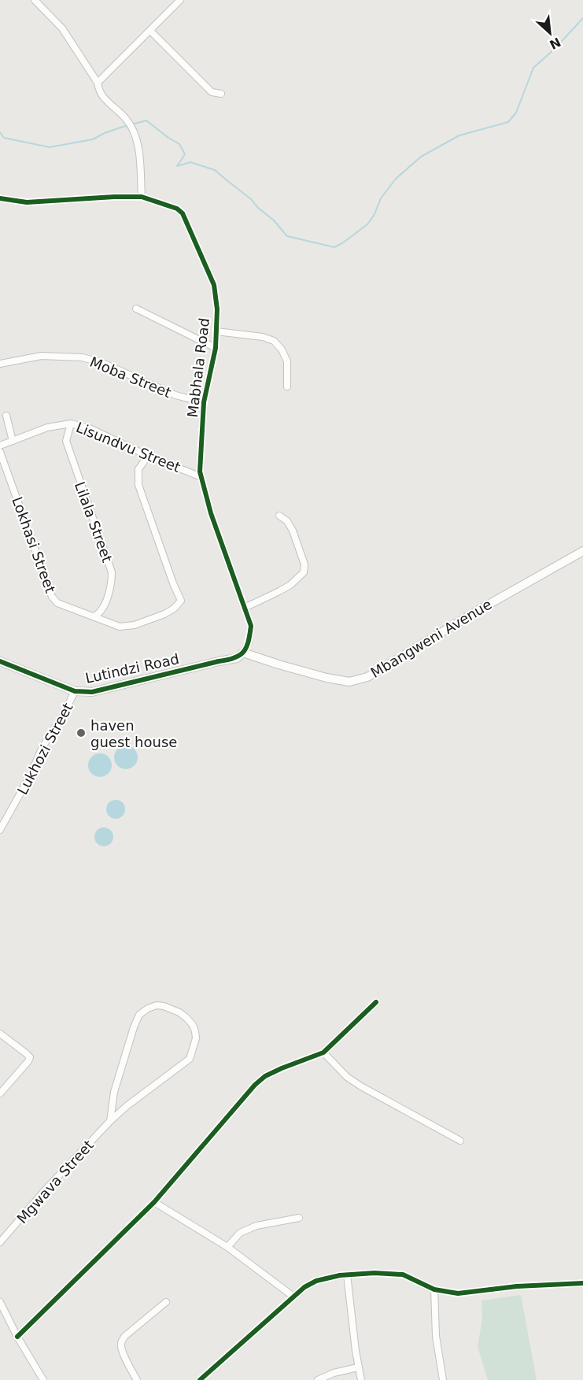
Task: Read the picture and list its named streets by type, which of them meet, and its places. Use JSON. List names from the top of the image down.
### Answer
{
  "streets": {
    "street": [
      "Mabhala Road",
      "Moba Street",
      "Lisundvu Street",
      "Lilala Street",
      "Lokhasi Street",
      "Mbangweni Avenue",
      "Lutindzi Road",
      "Lukhozi Street",
      "Mgwava Street"
    ]
  },
  "crossings": [
    ["Mabhala Road", "Moba Street"],
    ["Mabhala Road", "Lisundvu Street"],
    ["Mabhala Road", "Mbangweni Avenue"],
    ["Mabhala Road", "Lutindzi Road"],
    ["Lisundvu Street", "Lilala Street"],
    ["Lisundvu Street", "Lokhasi Street"],
    ["Lilala Street", "Lokhasi Street"],
    ["Mbangweni Avenue", "Lutindzi Road"],
    ["Lutindzi Road", "Lukhozi Street"]
  ],
  "places": ["haven guest house"],
  "north": "bottom right"
}
